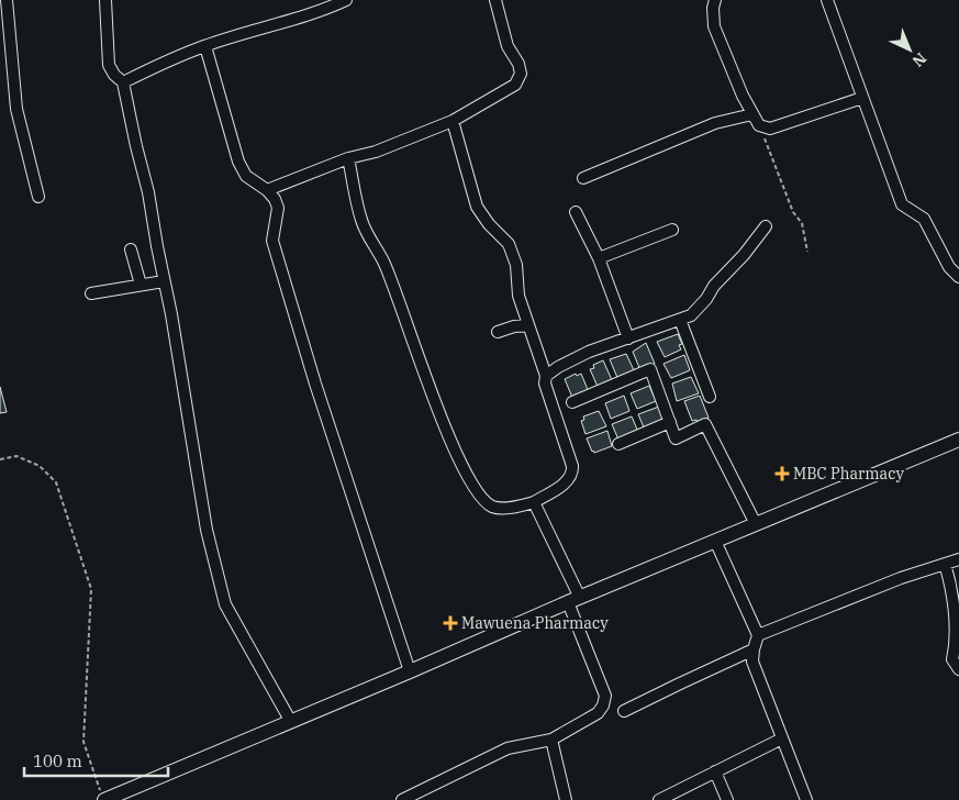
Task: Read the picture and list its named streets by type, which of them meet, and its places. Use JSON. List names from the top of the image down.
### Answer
{
  "places": {
    "health": ["MBC Pharmacy", "Mawuena Pharmacy"]
  },
  "scale_bar": "100 m",
  "north": "bottom right"
}
